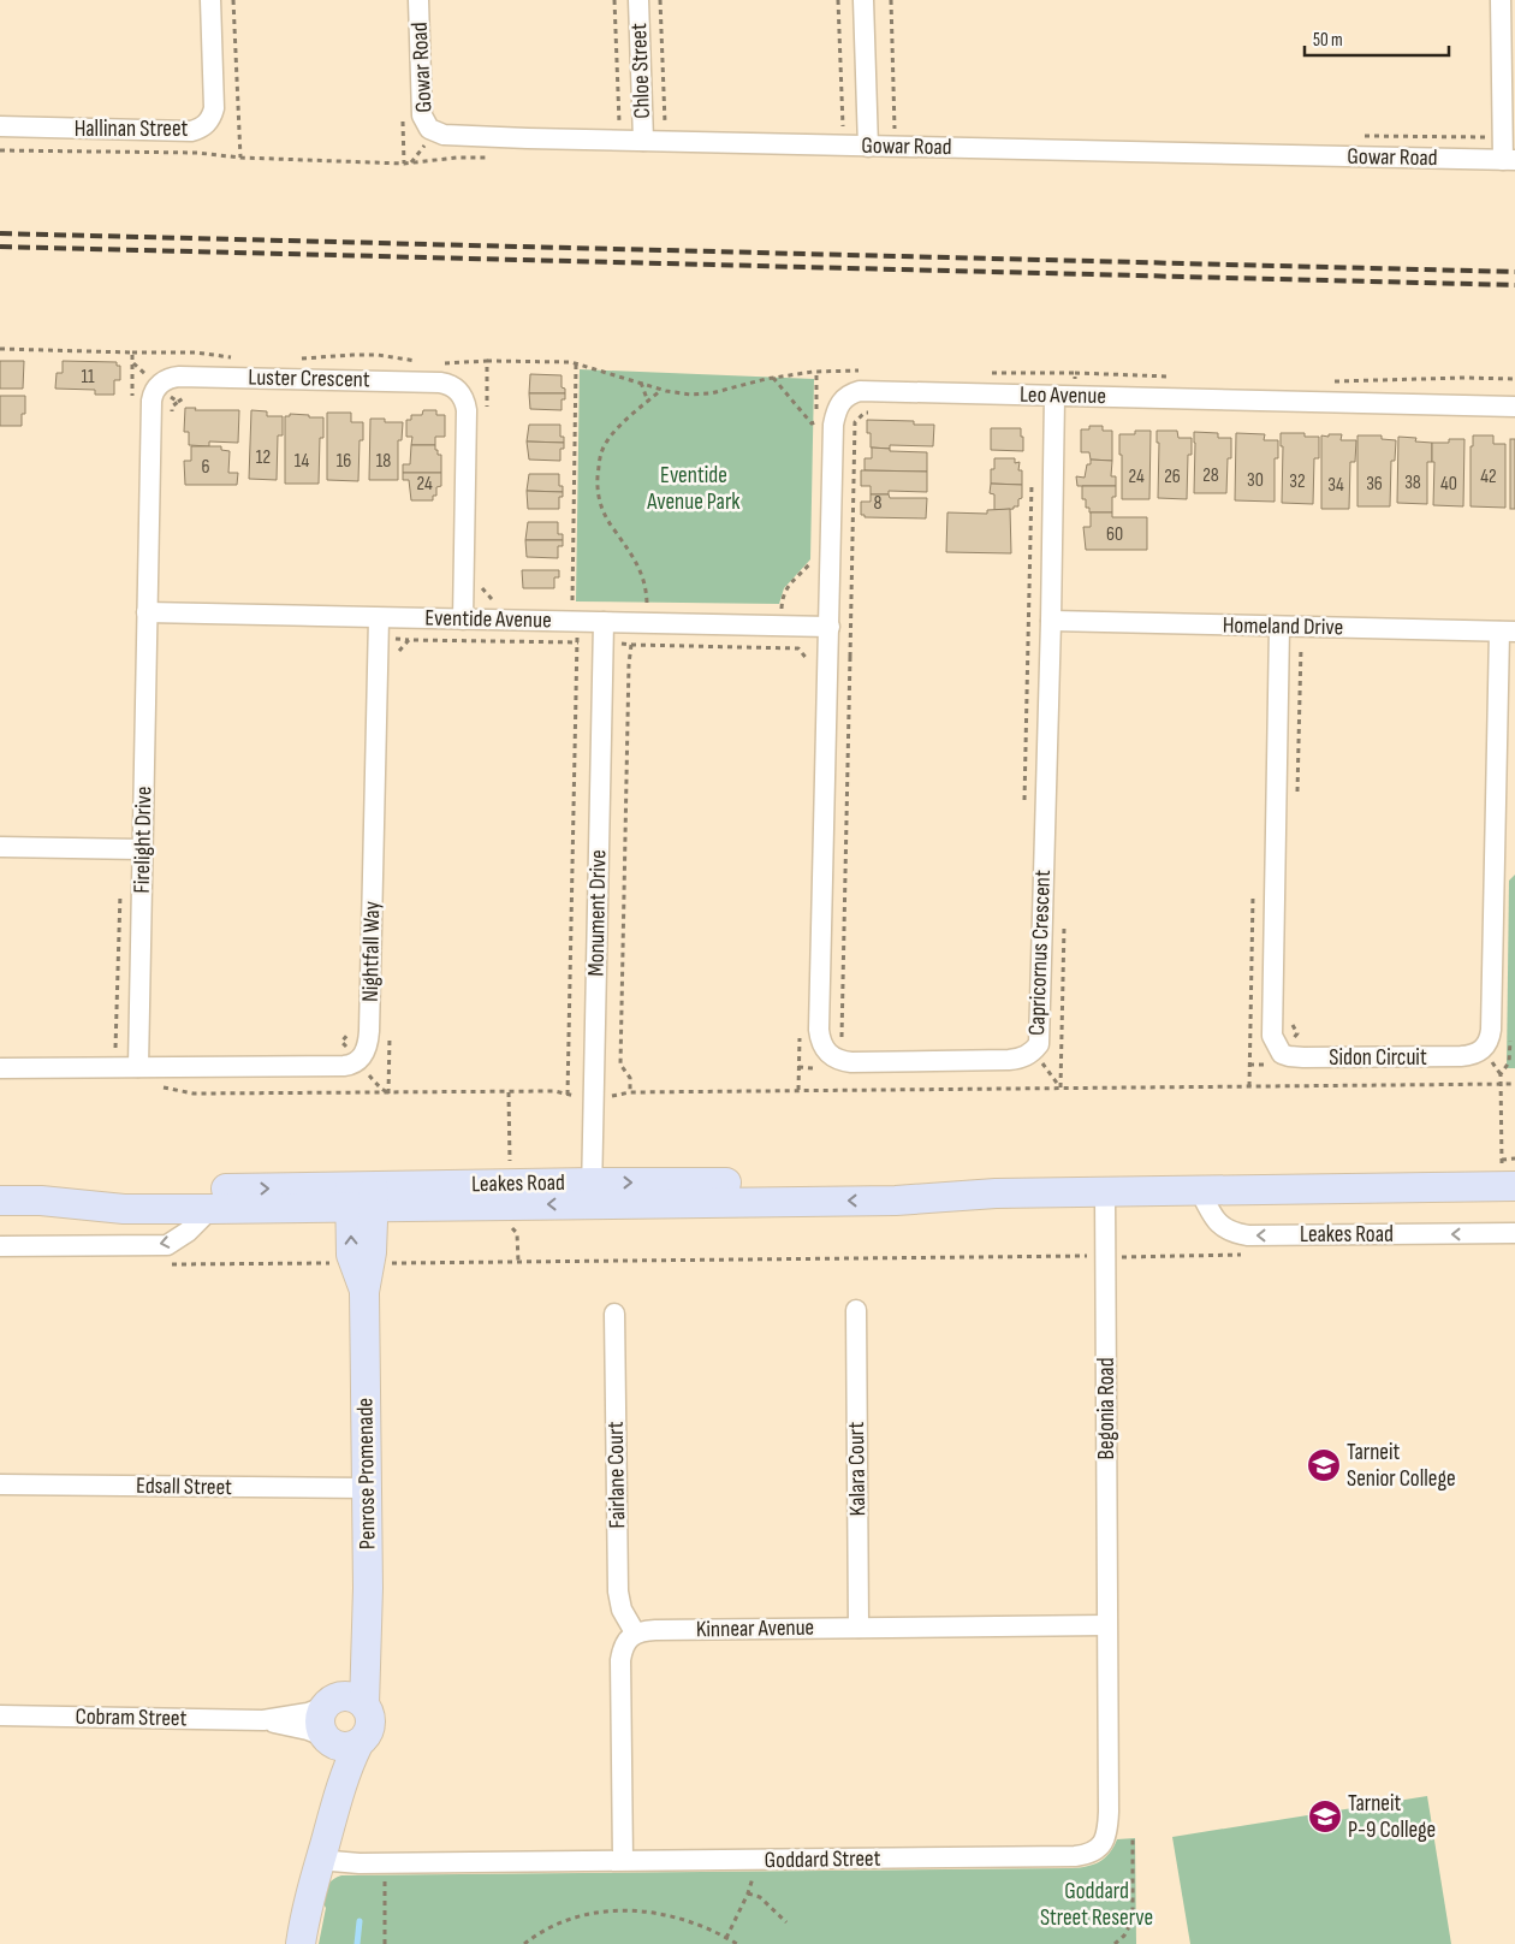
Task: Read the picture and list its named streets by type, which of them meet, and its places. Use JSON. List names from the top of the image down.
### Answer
{
  "streets": {
    "main road": ["Leakes Road", "Penrose Promenade"],
    "street": [
      "Gowar Road",
      "Chloe Street",
      "Hallinan Street",
      "Luster Crescent",
      "Leo Avenue",
      "Eventide Avenue",
      "Homeland Drive",
      "Firelight Drive",
      "Monument Drive",
      "Nightfall Way",
      "Capricornus Crescent",
      "Sidon Circuit",
      "Begonia Road",
      "Kalara Court",
      "Fairlane Court",
      "Edsall Street",
      "Kinnear Avenue",
      "Cobram Street",
      "Goddard Street"
    ]
  },
  "crossings": [
    ["Gowar Road", "Chloe Street"],
    ["Luster Crescent", "Eventide Avenue"],
    ["Luster Crescent", "Firelight Drive"],
    ["Leo Avenue", "Eventide Avenue"],
    ["Leo Avenue", "Capricornus Crescent"],
    ["Eventide Avenue", "Firelight Drive"],
    ["Eventide Avenue", "Monument Drive"],
    ["Eventide Avenue", "Nightfall Way"],
    ["Eventide Avenue", "Capricornus Crescent"],
    ["Homeland Drive", "Capricornus Crescent"],
    ["Homeland Drive", "Sidon Circuit"],
    ["Firelight Drive", "Nightfall Way"],
    ["Monument Drive", "Leakes Road"],
    ["Leakes Road", "Begonia Road"],
    ["Leakes Road", "Penrose Promenade"],
    ["Begonia Road", "Kinnear Avenue"],
    ["Begonia Road", "Goddard Street"],
    ["Kalara Court", "Kinnear Avenue"],
    ["Penrose Promenade", "Edsall Street"],
    ["Penrose Promenade", "Cobram Street"],
    ["Fairlane Court", "Kinnear Avenue"],
    ["Kinnear Avenue", "Goddard Street"]
  ],
  "parks": ["Eventide Avenue Park", "Goddard Street Reserve"],
  "places": {
    "school or university": ["Tarneit Senior College", "Tarneit P-9 College"]
  },
  "house_numbers": [
    "11",
    "12",
    "14",
    "16",
    "18",
    "6",
    "28",
    "24",
    "26",
    "42",
    "30",
    "32",
    "38",
    "24",
    "36",
    "40",
    "34",
    "8",
    "60"
  ],
  "scale_bar": "50 m"
}
